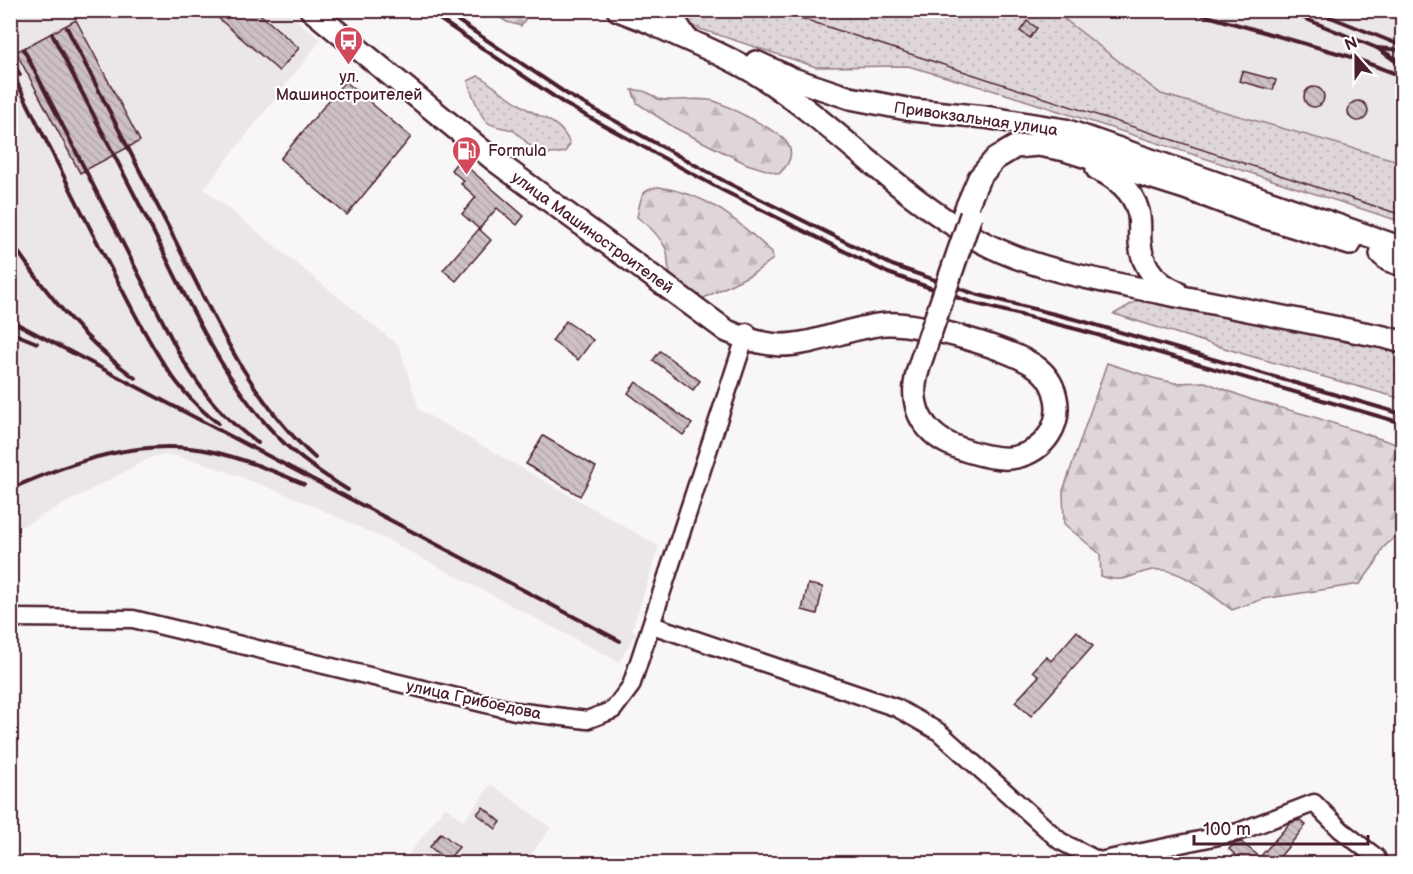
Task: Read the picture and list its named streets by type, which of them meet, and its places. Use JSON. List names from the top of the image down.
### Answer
{
  "streets": {
    "main road": ["Привокзальная улица", "улица Машиностроителей"],
    "street": ["улица Грибоедова"]
  },
  "crossings": [
    ["улица Машиностроителей", "улица Грибоедова"]
  ],
  "places": {
    "bus stop": ["ул. Машиностроителей"],
    "fuel station": ["Formula"]
  },
  "scale_bar": "100 m",
  "north": "top"
}
